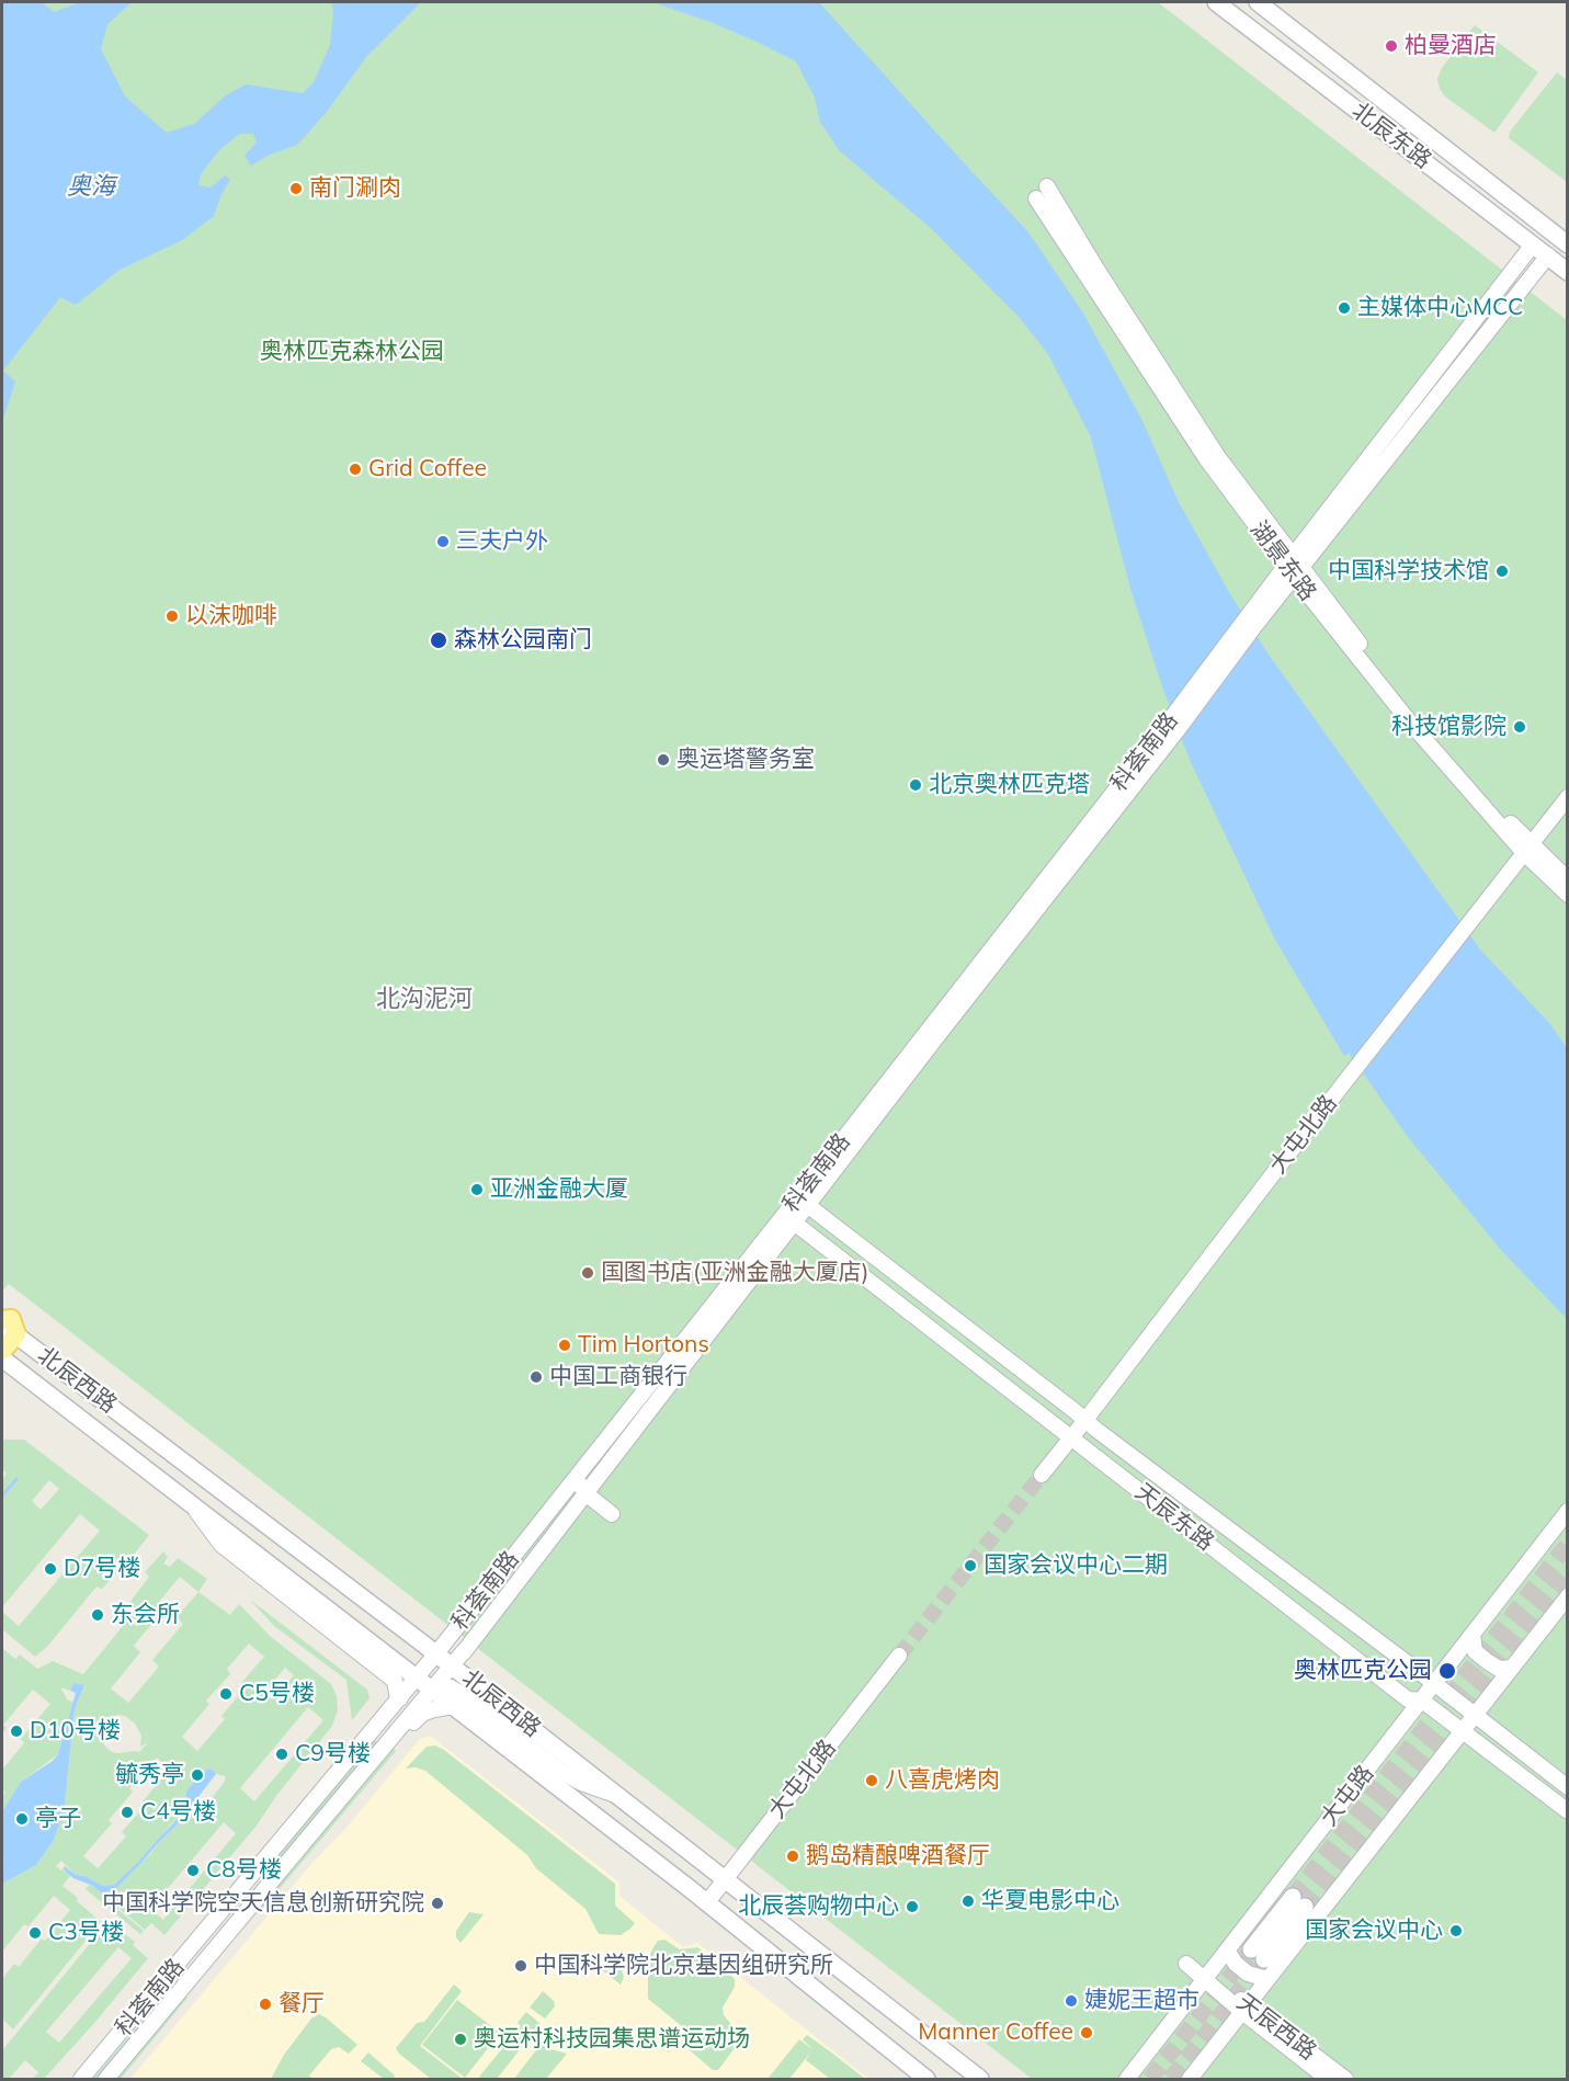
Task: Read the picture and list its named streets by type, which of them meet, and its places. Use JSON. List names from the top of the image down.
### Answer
{
  "streets": {
    "main road": ["北辰东路", "北辰西路"],
    "street": [
      "湖景东路",
      "科荟南路",
      "大屯北路",
      "天辰东路",
      "大屯路",
      "天辰西路"
    ]
  },
  "crossings": [
    ["北辰东路", "科荟南路"],
    ["湖景东路", "科荟南路"],
    ["湖景东路", "大屯北路"],
    ["科荟南路", "北辰西路"],
    ["科荟南路", "天辰东路"],
    ["大屯北路", "北辰西路"],
    ["大屯北路", "天辰东路"],
    ["天辰东路", "大屯路"],
    ["大屯路", "天辰西路"]
  ],
  "districts": ["北沟泥河"],
  "water": ["奥海"],
  "parks": ["奥林匹克森林公园"],
  "places": [
    "柏曼酒店",
    "南门涮肉",
    "主媒体中心MCC",
    "Grid Coffee",
    "三夫户外",
    "中国科学技术馆",
    "以沫咖啡",
    "森林公园南门",
    "科技馆影院",
    "奥运塔警务室",
    "北京奥林匹克塔",
    "亚洲金融大厦",
    "国图书店(亚洲金融大厦店)",
    "Tim Hortons",
    "中国工商银行",
    "国家会议中心二期",
    "D7号楼",
    "东会所",
    "奥林匹克公园",
    "C5号楼",
    "D10号楼",
    "C9号楼",
    "毓秀亭",
    "八喜虎烤肉",
    "C4号楼",
    "亭子",
    "鹅岛精酿啤酒餐厅",
    "C8号楼",
    "华夏电影中心",
    "中国科学院空天信息创新研究院",
    "北辰荟购物中心",
    "国家会议中心",
    "C3号楼",
    "中国科学院北京基因组研究所",
    "婕妮王超市",
    "餐厅",
    "Manner Coffee",
    "奥运村科技园集思谱运动场"
  ]
}
